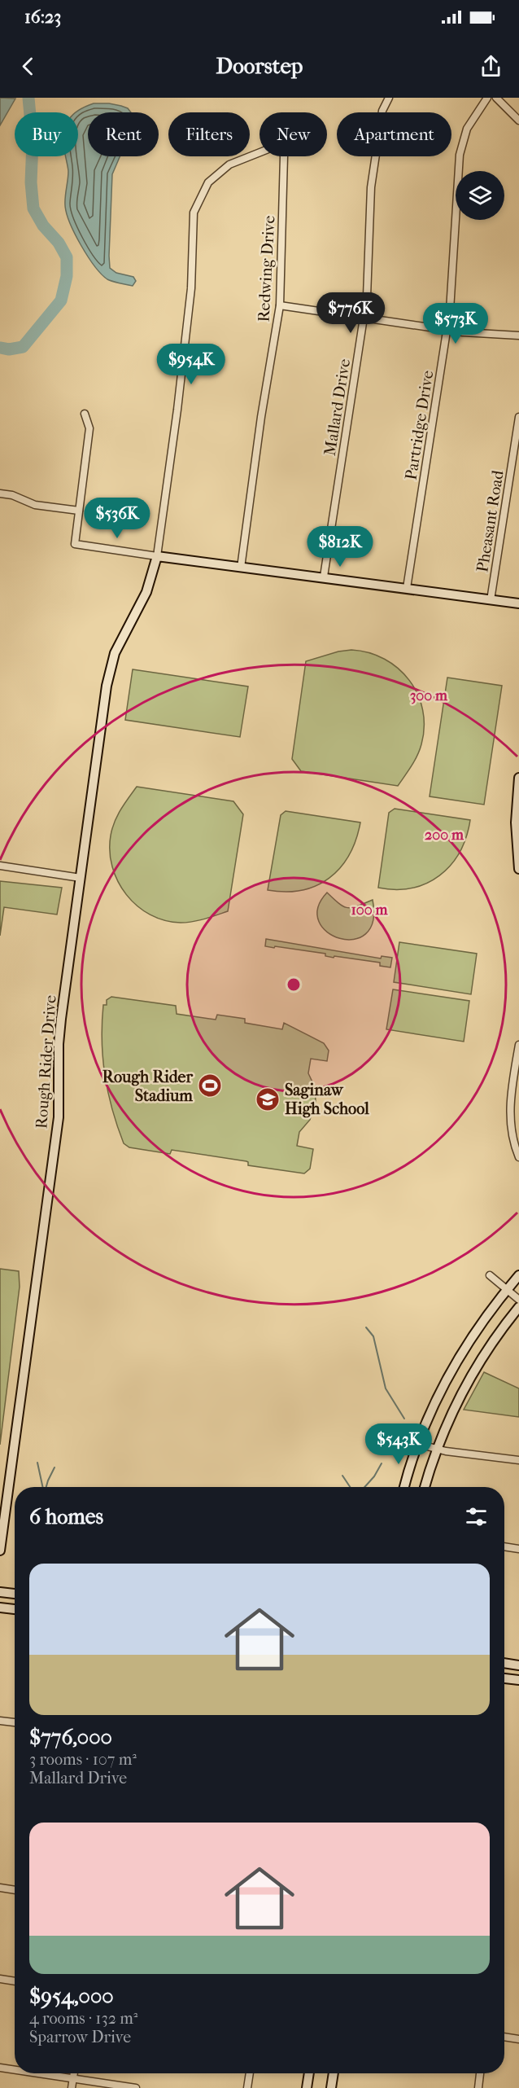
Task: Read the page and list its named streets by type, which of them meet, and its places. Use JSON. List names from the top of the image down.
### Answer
{
  "streets": {
    "street": [
      "Redwing Drive",
      "Mallard Drive",
      "Partridge Drive",
      "Pheasant Road",
      "Rough Rider Drive"
    ]
  },
  "crossings": [
    ["Redwing Drive", "Rough Rider Drive"]
  ],
  "places": {
    "sports": ["Rough Rider Stadium"],
    "school or university": ["Saginaw High School"]
  },
  "page": {
    "status": "16:23",
    "header": "Doorstep",
    "chip": [
      "Buy",
      "Rent",
      "Filters",
      "New",
      "Apartment"
    ],
    "price": [
      "$776K",
      "$573K",
      "$954K",
      "$536K",
      "$812K",
      "$543K"
    ],
    "heading": "6 homes",
    "list": [
      {
        "name": "$776,000",
        "note": "3 rooms · 107 m² · Mallard Drive"
      },
      {
        "name": "$954,000",
        "note": "4 rooms · 132 m² · Sparrow Drive"
      }
    ]
  },
  "rings": ["300 m", "200 m", "100 m"]
}
